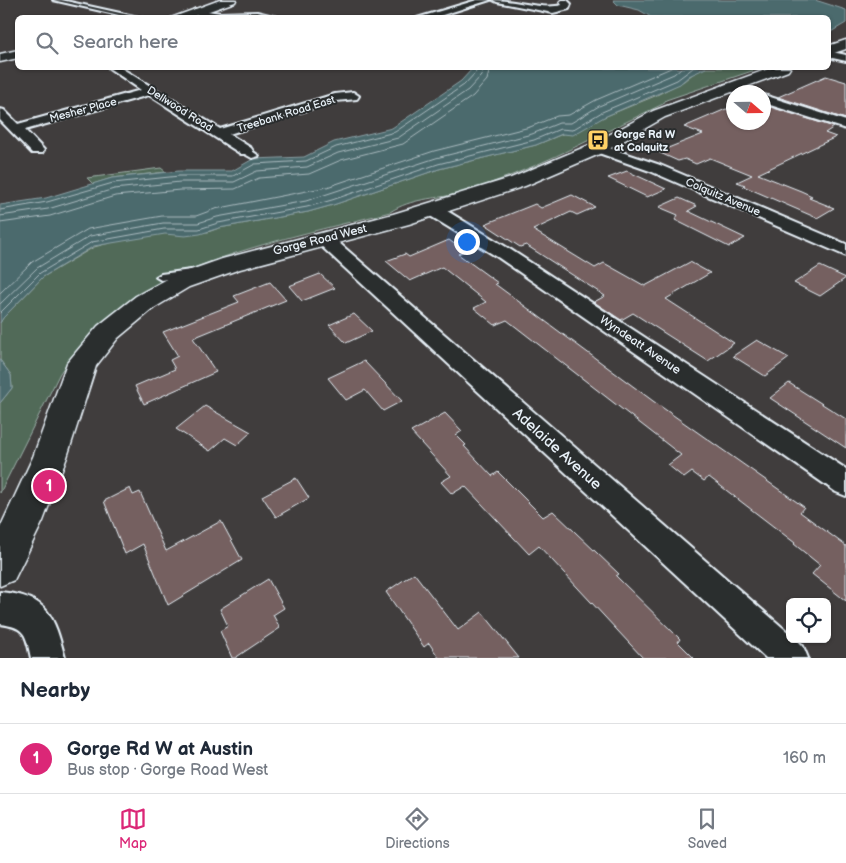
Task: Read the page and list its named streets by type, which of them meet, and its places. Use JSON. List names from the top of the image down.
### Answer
{
  "streets": {
    "main road": ["Gorge Road West"],
    "street": [
      "Dellwood Road",
      "Mesher Place",
      "Treebank Road East",
      "Colquitz Avenue",
      "Wyndeatt Avenue",
      "Adelaide Avenue"
    ]
  },
  "crossings": [
    ["Dellwood Road", "Mesher Place"],
    ["Dellwood Road", "Treebank Road East"],
    ["Colquitz Avenue", "Gorge Road West"],
    ["Gorge Road West", "Wyndeatt Avenue"],
    ["Gorge Road West", "Adelaide Avenue"]
  ],
  "places": {
    "bus stop": ["Gorge Rd W at Colquitz"]
  },
  "north": "right",
  "page": {
    "search": "Search here",
    "pins": "1",
    "heading": "Nearby",
    "list": [
      {
        "mark": "1",
        "name": "Gorge Rd W at Austin",
        "note": "Bus stop · Gorge Road West",
        "value": "160 m"
      }
    ],
    "nav": ["Map", "Directions", "Saved"]
  }
}
